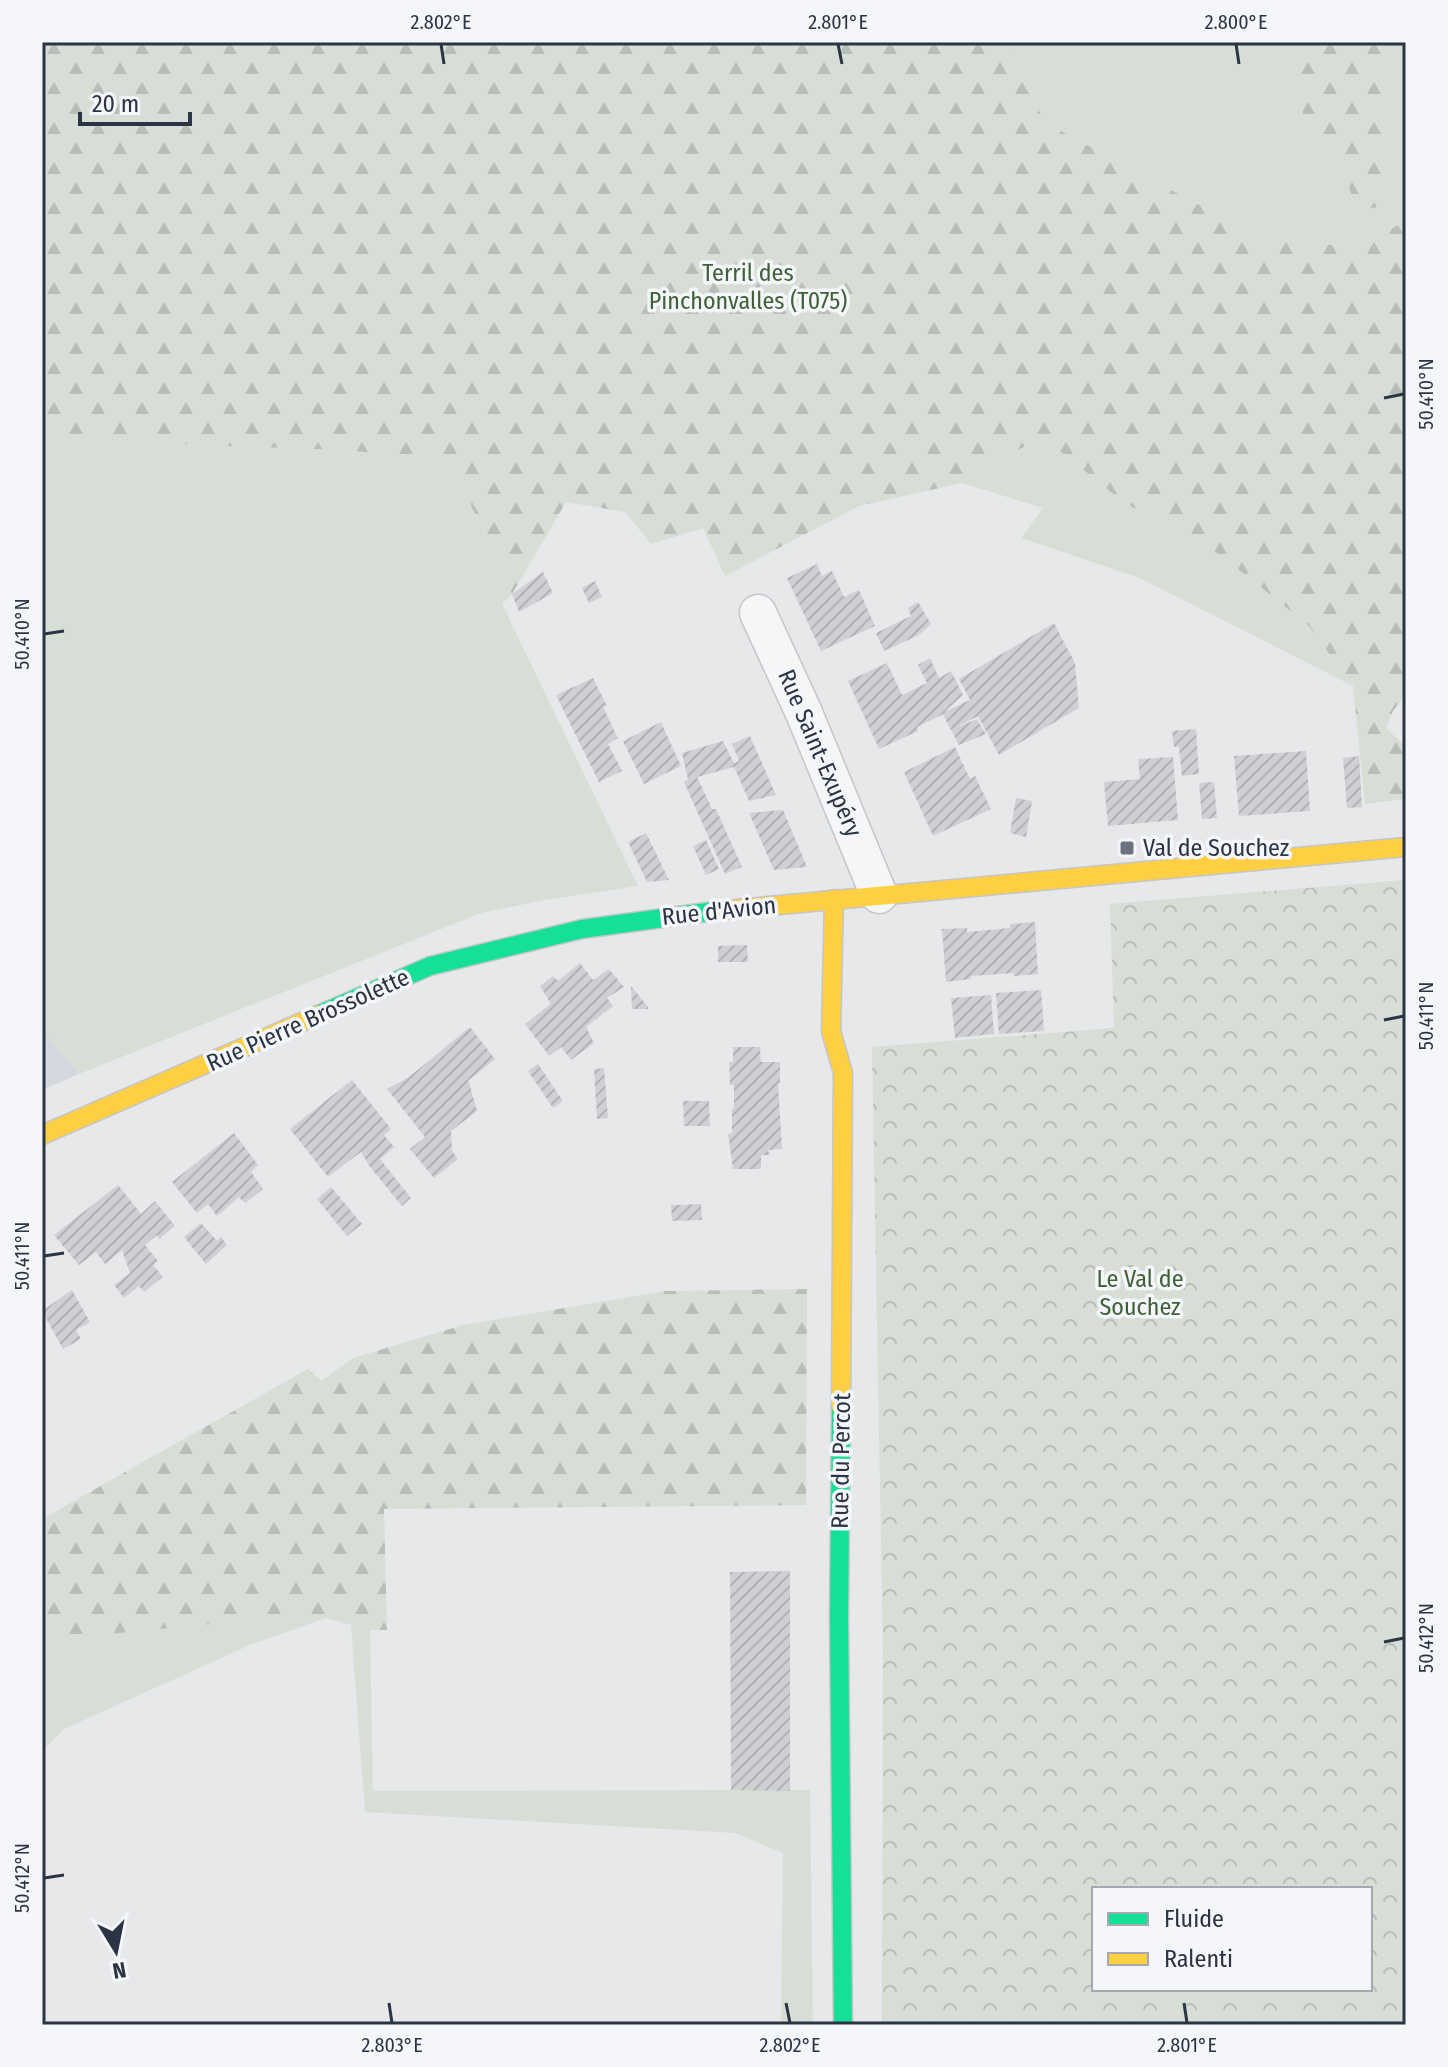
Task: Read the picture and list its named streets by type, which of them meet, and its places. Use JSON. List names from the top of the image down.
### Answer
{
  "streets": {
    "street": [
      "Rue Saint-Exupéry",
      "Rue d'Avion",
      "Rue Pierre Brossolette",
      "Rue du Percot"
    ]
  },
  "crossings": [
    ["Rue Saint-Exupéry", "Rue d'Avion"],
    ["Rue d'Avion", "Rue Pierre Brossolette"],
    ["Rue d'Avion", "Rue du Percot"]
  ],
  "parks": ["Terril des Pinchonvalles (T075)", "Le Val de Souchez"],
  "places": {
    "transit": ["Val de Souchez"]
  },
  "legend": ["Fluide", "Ralenti"],
  "scale_bar": "20 m",
  "north": "bottom",
  "coordinates": [
    "2.802°E",
    "2.801°E",
    "2.800°E",
    "50.410°N",
    "50.411°N",
    "50.412°N",
    "2.803°E"
  ]
}
